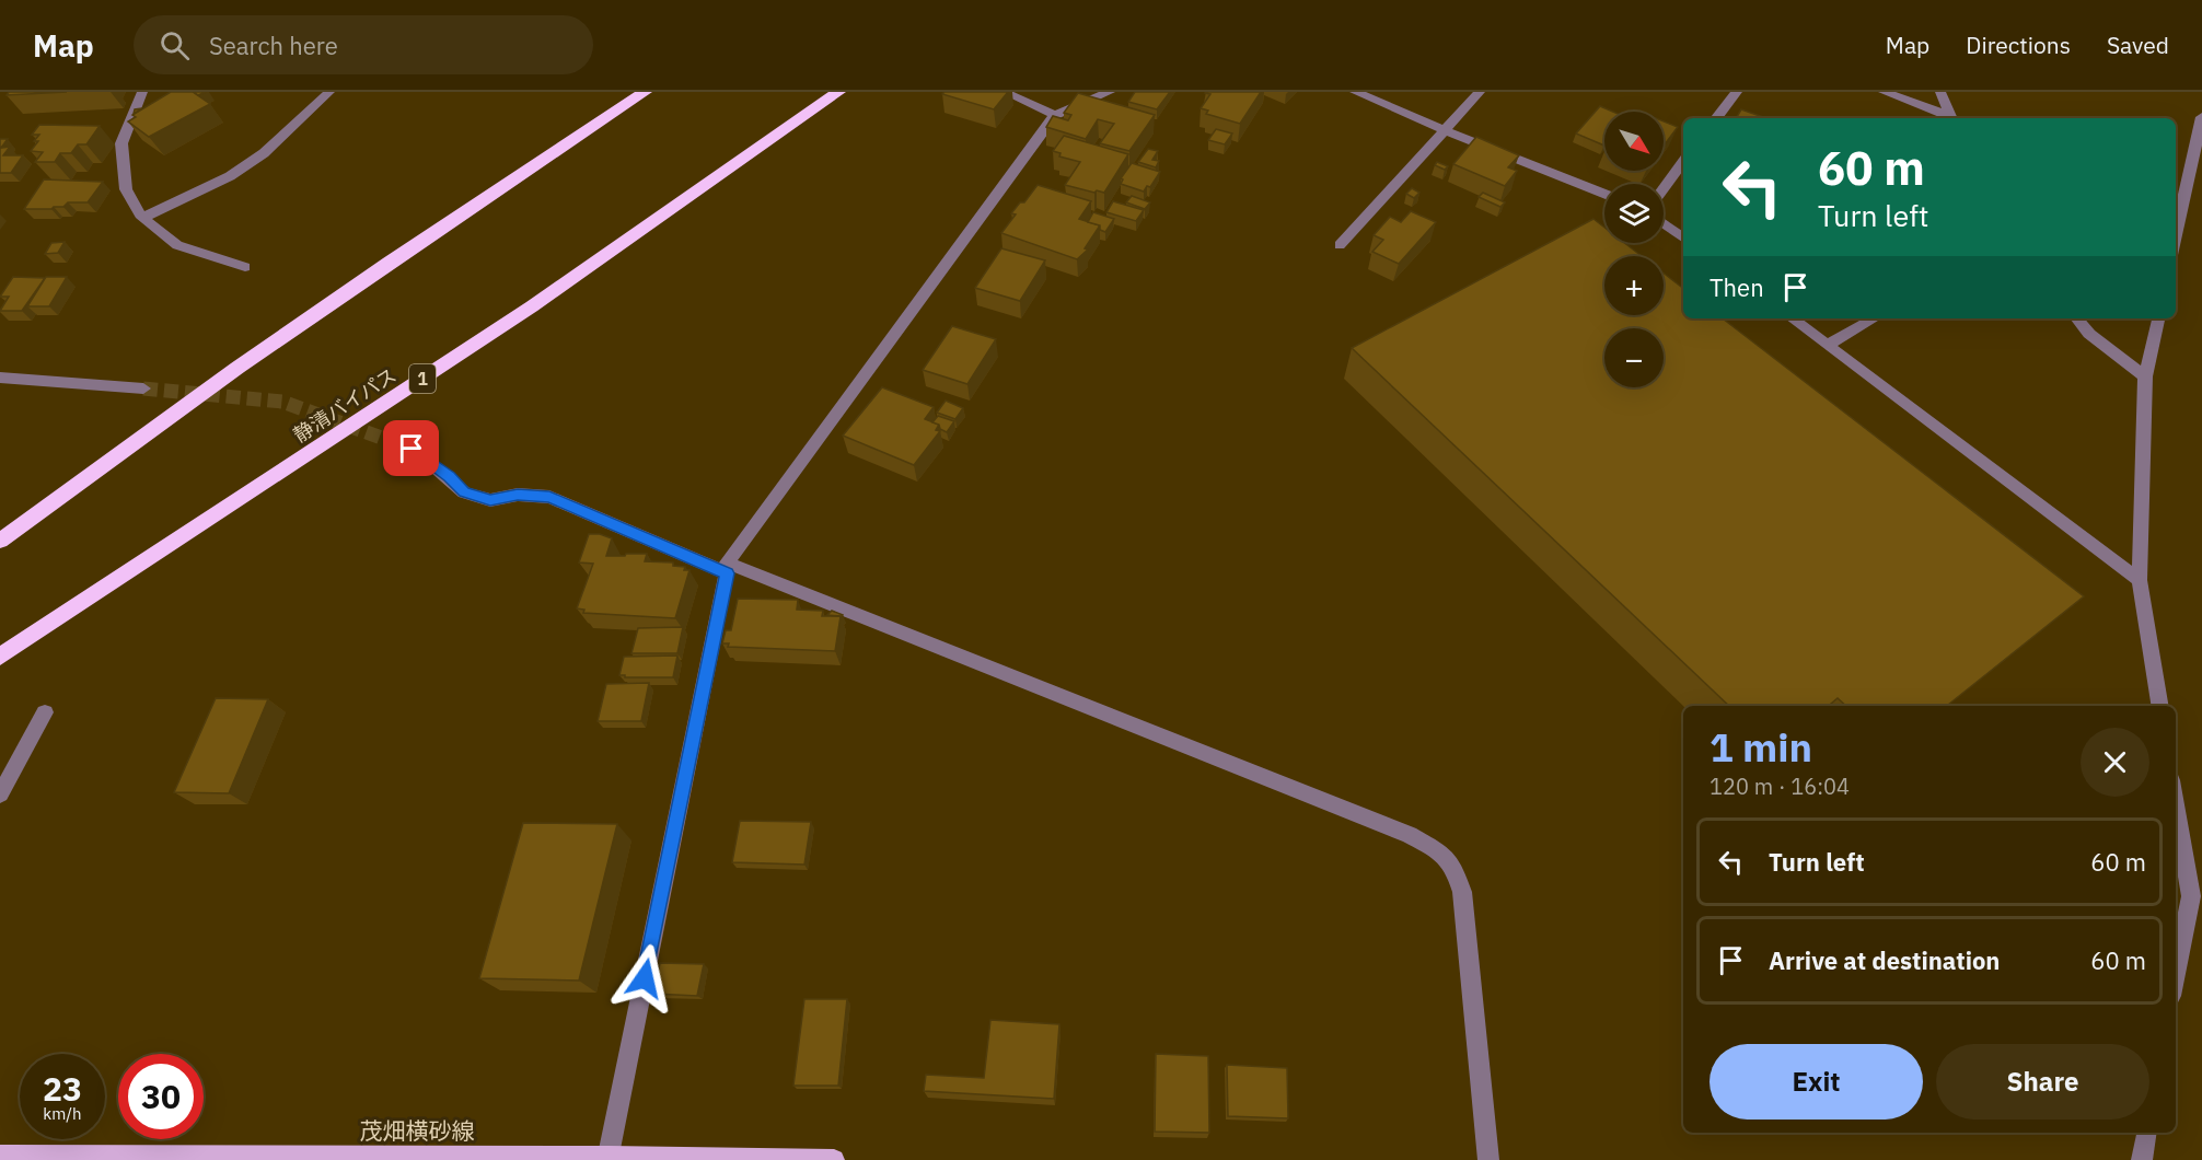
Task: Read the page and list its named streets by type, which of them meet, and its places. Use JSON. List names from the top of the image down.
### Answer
{
  "streets": {
    "highway": ["1", "静清バイパス"],
    "main road": ["茂畑横砂線"]
  },
  "north": "bottom right",
  "page": {
    "header": "Map",
    "search": "Search here",
    "nav": ["Map", "Directions", "Saved"],
    "map_buttons": ["+", "−"],
    "turn": ["60 m", "Turn left"],
    "then": "Then",
    "heading": ["1 min", "120 m · 16:04"],
    "list": [
      {
        "name": "Turn left",
        "value": "60 m"
      },
      {
        "name": "Arrive at destination",
        "value": "60 m"
      }
    ],
    "buttons": ["Exit", "Share"],
    "speed": "23 km/h",
    "limit": "30"
  }
}
